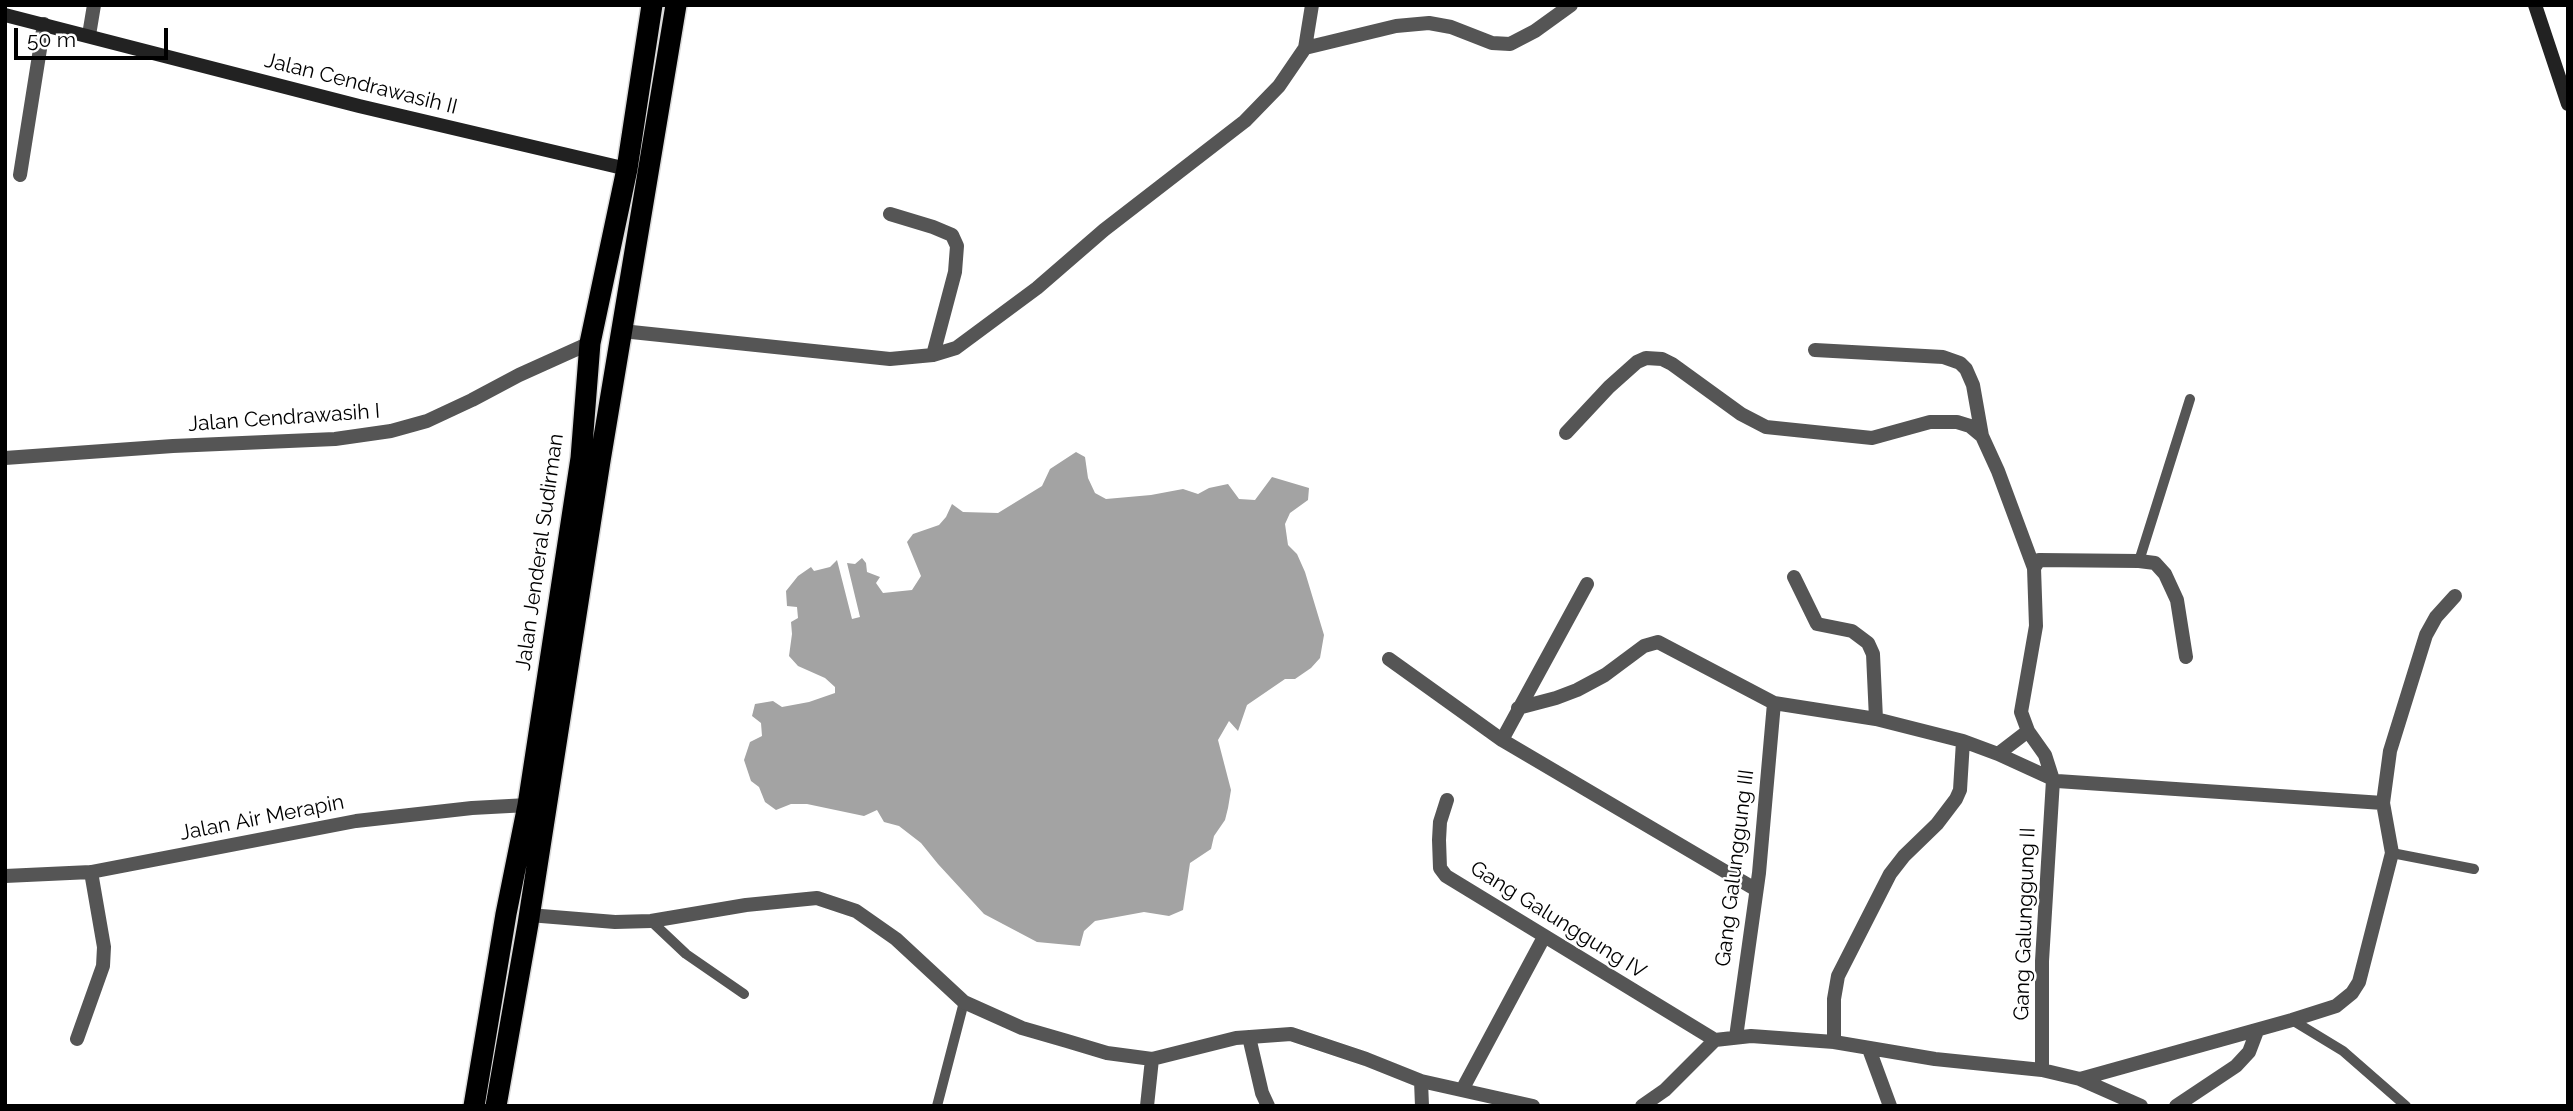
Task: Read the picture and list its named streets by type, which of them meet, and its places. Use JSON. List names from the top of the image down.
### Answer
{
  "streets": {
    "highway": ["Jalan Jenderal Sudirman"],
    "street": [
      "Jalan Cendrawasih II",
      "Jalan Cendrawasih I",
      "Jalan Air Merapin",
      "Gang Galunggung III",
      "Gang Galunggung IV",
      "Gang Galunggung II"
    ]
  },
  "crossings": [
    ["Jalan Cendrawasih II", "Jalan Jenderal Sudirman"],
    ["Jalan Cendrawasih I", "Jalan Jenderal Sudirman"],
    ["Jalan Jenderal Sudirman", "Jalan Air Merapin"]
  ],
  "scale_bar": "50 m"
}
